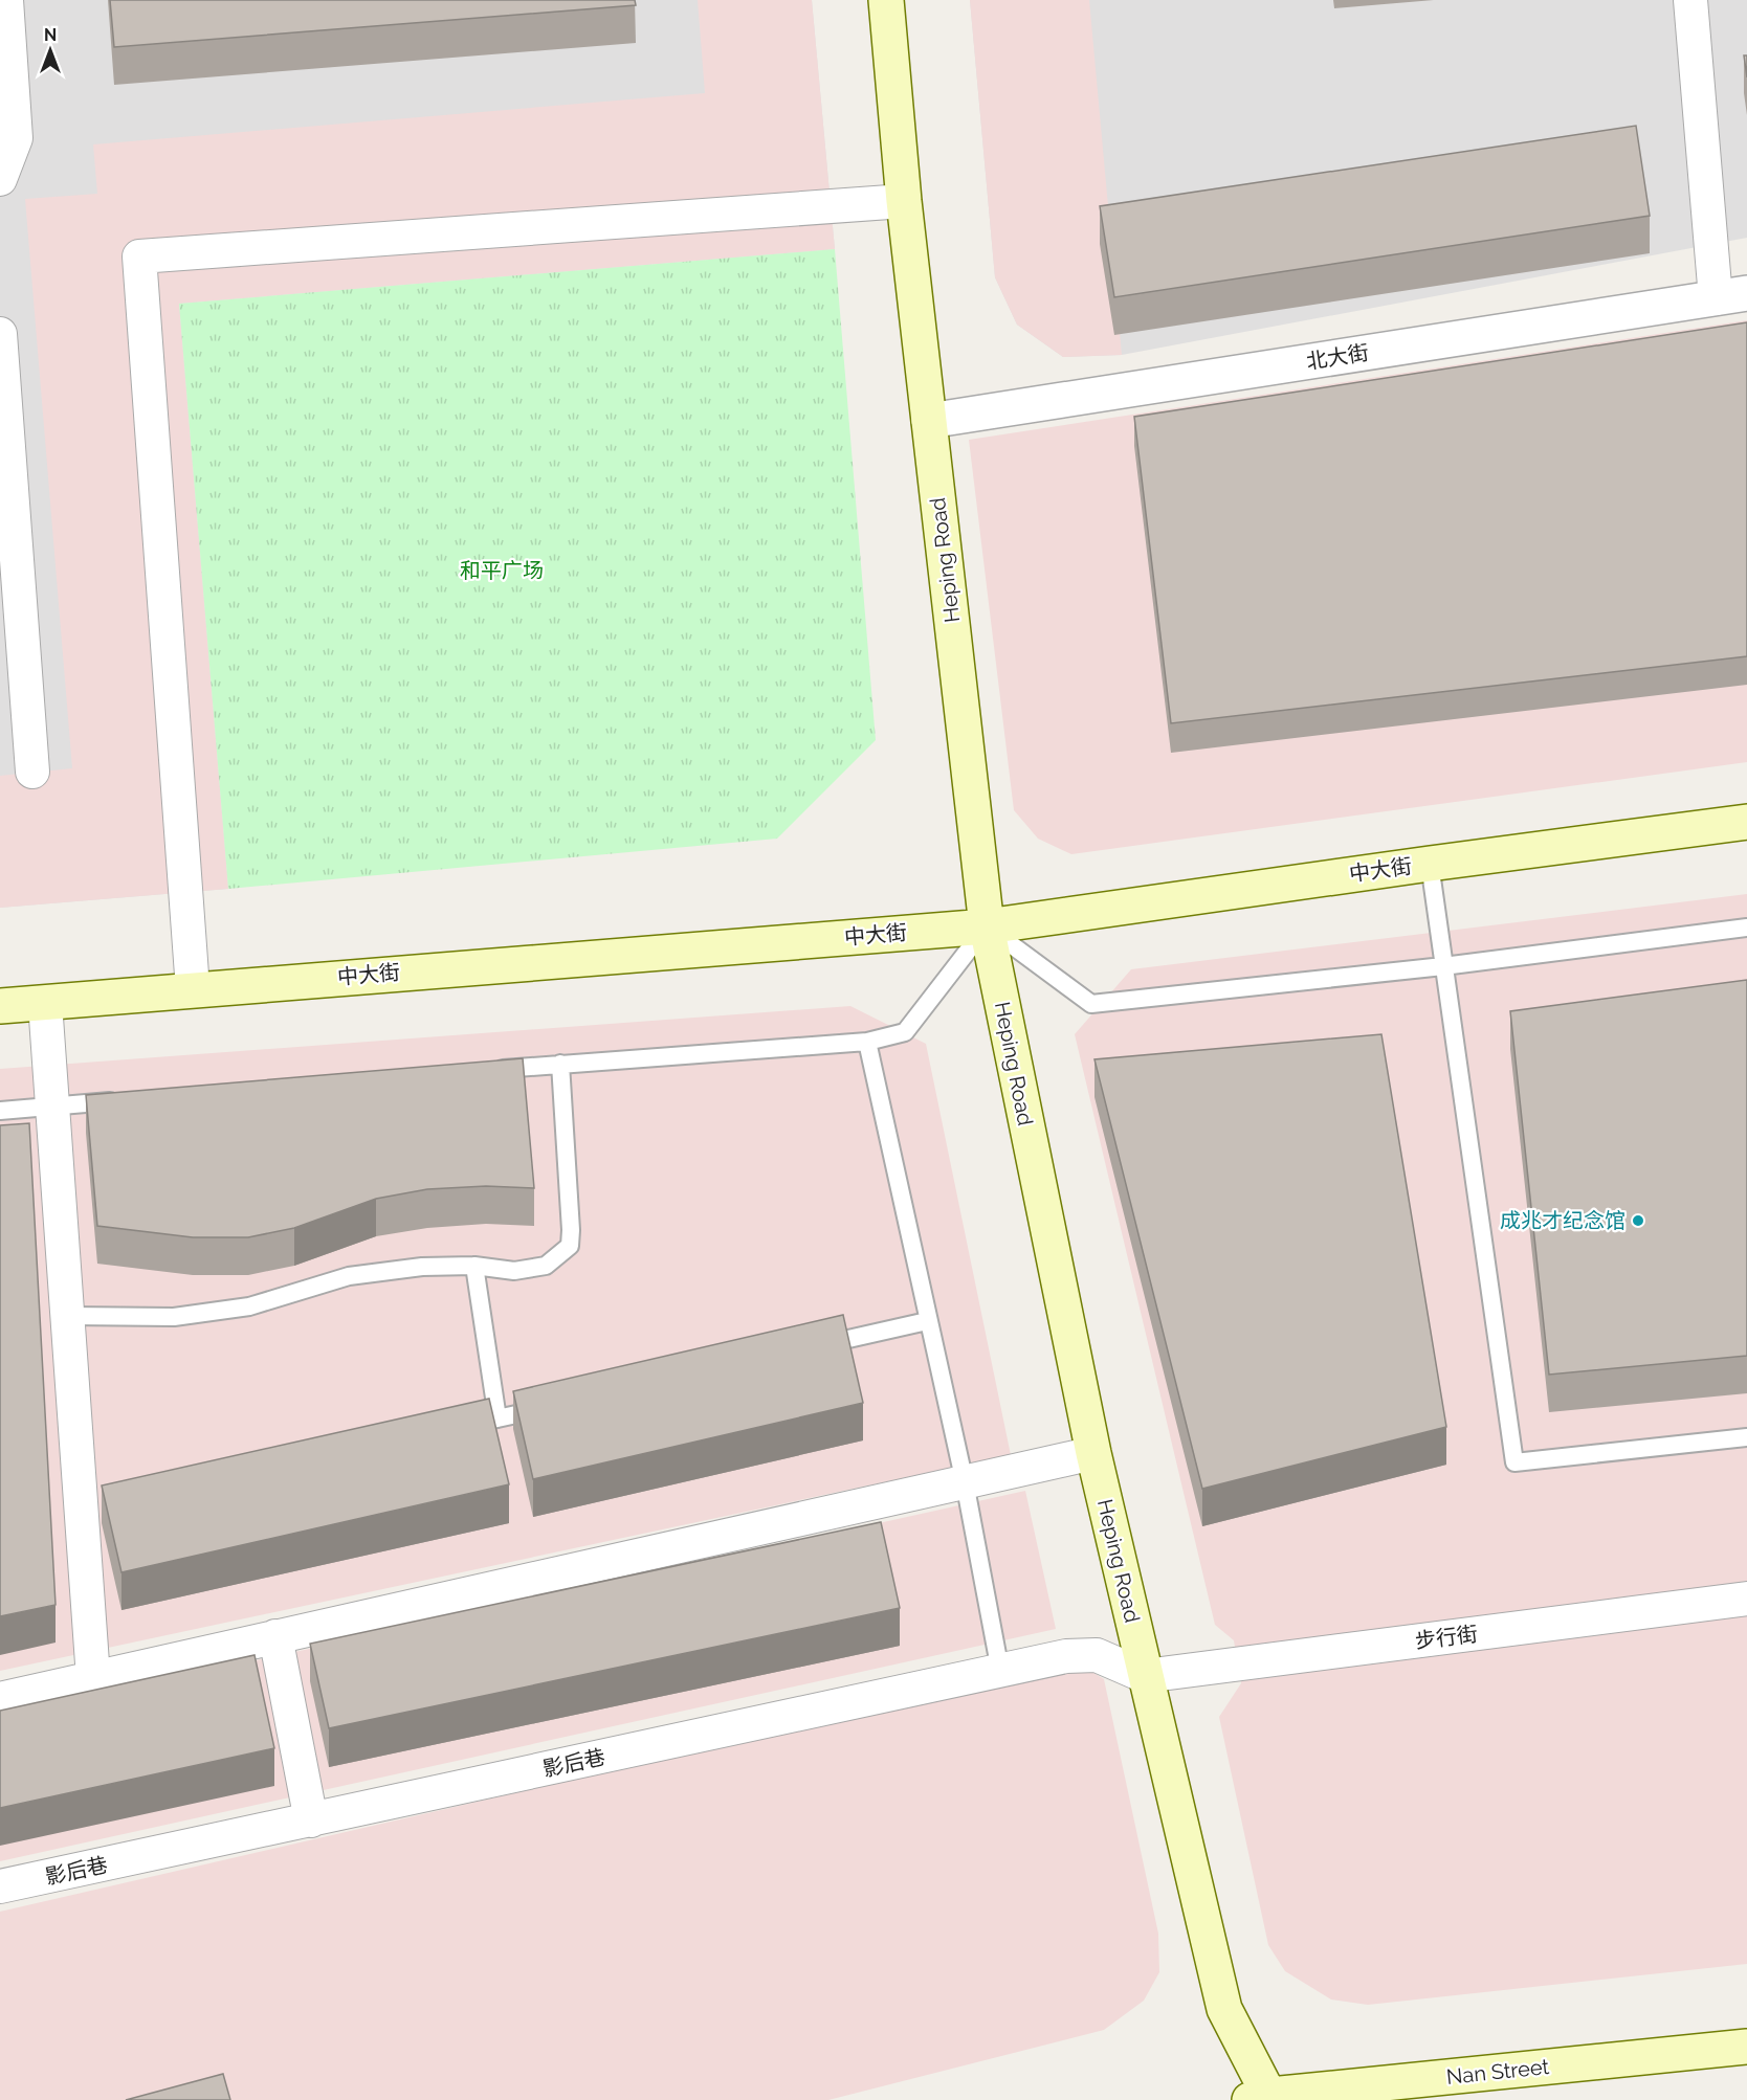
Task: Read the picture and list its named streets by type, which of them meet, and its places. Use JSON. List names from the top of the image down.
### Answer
{
  "streets": {
    "main road": ["Heping Road", "中大街", "Nan Street"],
    "street": ["北大街", "步行街", "影后巷"]
  },
  "crossings": [
    ["北大街", "Heping Road"],
    ["Heping Road", "中大街"],
    ["Heping Road", "步行街"],
    ["Heping Road", "影后巷"],
    ["Heping Road", "Nan Street"],
    ["步行街", "影后巷"]
  ],
  "parks": ["和平广场"],
  "places": ["成兆才纪念馆"],
  "north": "top"
}
